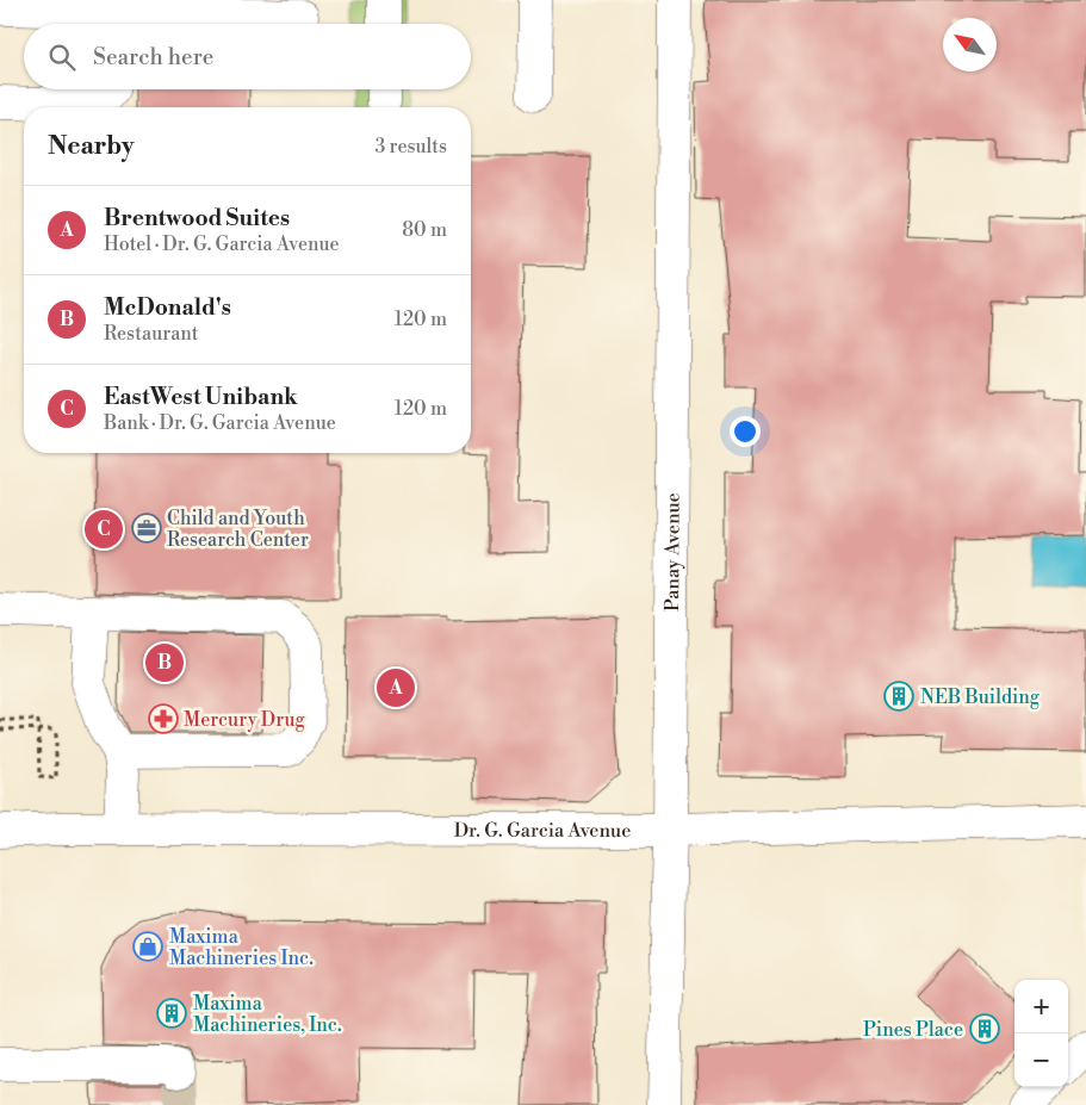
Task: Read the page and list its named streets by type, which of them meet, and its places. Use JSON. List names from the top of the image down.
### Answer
{
  "streets": {
    "street": ["Panay Avenue", "Dr. G. Garcia Avenue"]
  },
  "crossings": [
    ["Panay Avenue", "Dr. G. Garcia Avenue"]
  ],
  "places": {
    "office": ["Child and Youth Research Center"],
    "building": ["NEB Building", "Maxima Machineries, Inc.", "Pines Place"],
    "pharmacy": ["Mercury Drug"],
    "shop": ["Maxima Machineries Inc."]
  },
  "north": "top left",
  "page": {
    "search": "Search here",
    "heading": ["Nearby", "3 results"],
    "list": [
      {
        "mark": "A",
        "name": "Brentwood Suites",
        "note": "Hotel · Dr. G. Garcia Avenue",
        "value": "80 m"
      },
      {
        "mark": "B",
        "name": "McDonald's",
        "note": "Restaurant",
        "value": "120 m"
      },
      {
        "mark": "C",
        "name": "EastWest Unibank",
        "note": "Bank · Dr. G. Garcia Avenue",
        "value": "120 m"
      }
    ],
    "pins": ["C", "B", "A"],
    "map_buttons": ["+", "−"]
  }
}
